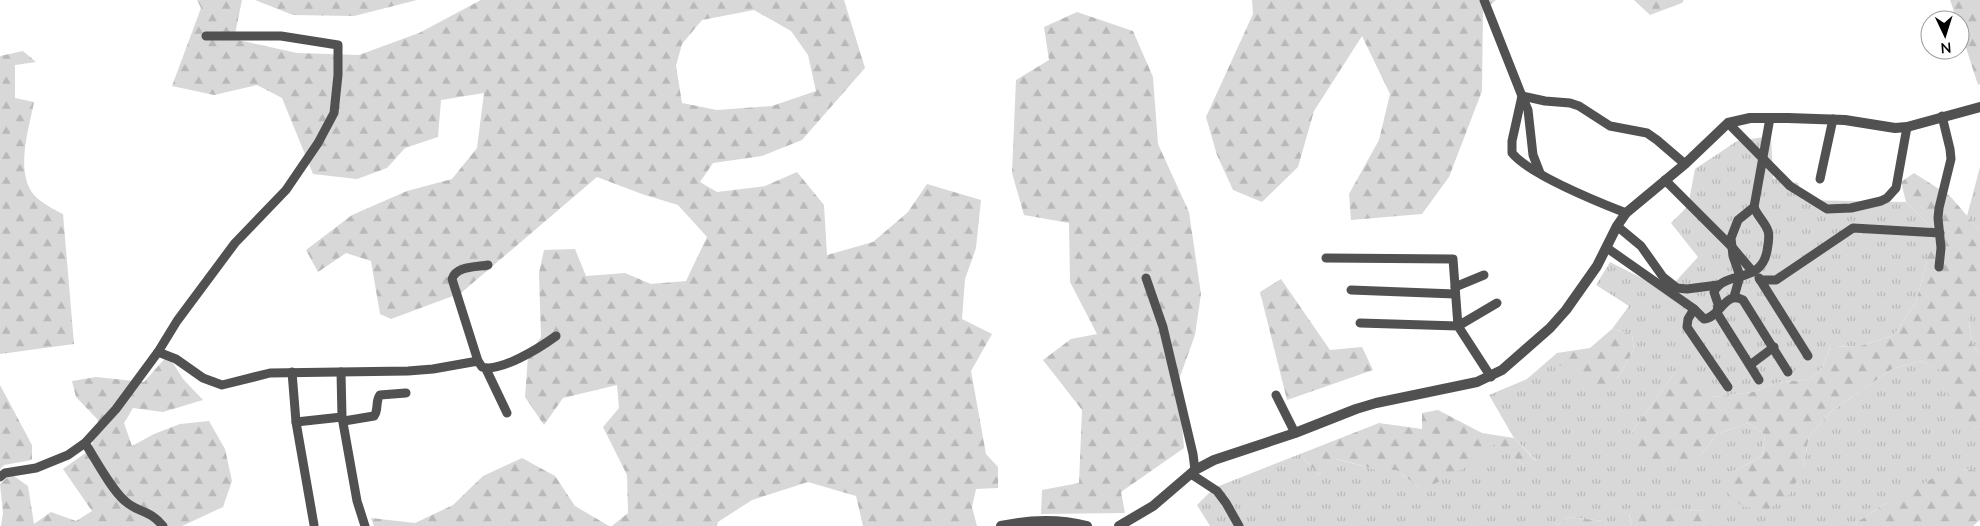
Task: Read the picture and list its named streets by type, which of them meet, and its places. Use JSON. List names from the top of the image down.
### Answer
{
  "north": "bottom"
}
